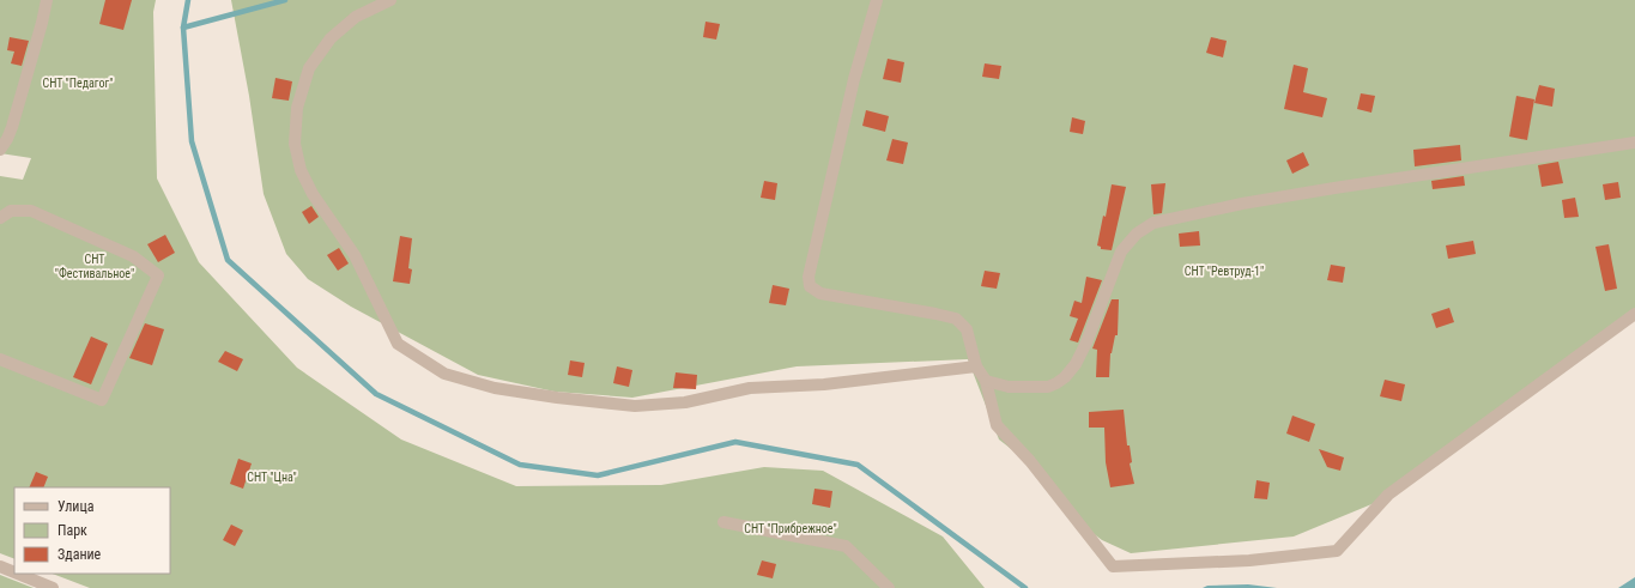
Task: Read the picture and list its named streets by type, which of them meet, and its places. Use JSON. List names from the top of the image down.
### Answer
{
  "parks": [
    "СНТ \"Педагог\"",
    "СНТ \"Фестивальное\"",
    "СНТ \"Ревтруд-1\"",
    "СНТ \"Цна\"",
    "СНТ \"Прибрежное\""
  ],
  "legend": ["Улица", "Парк", "Здание"]
}
